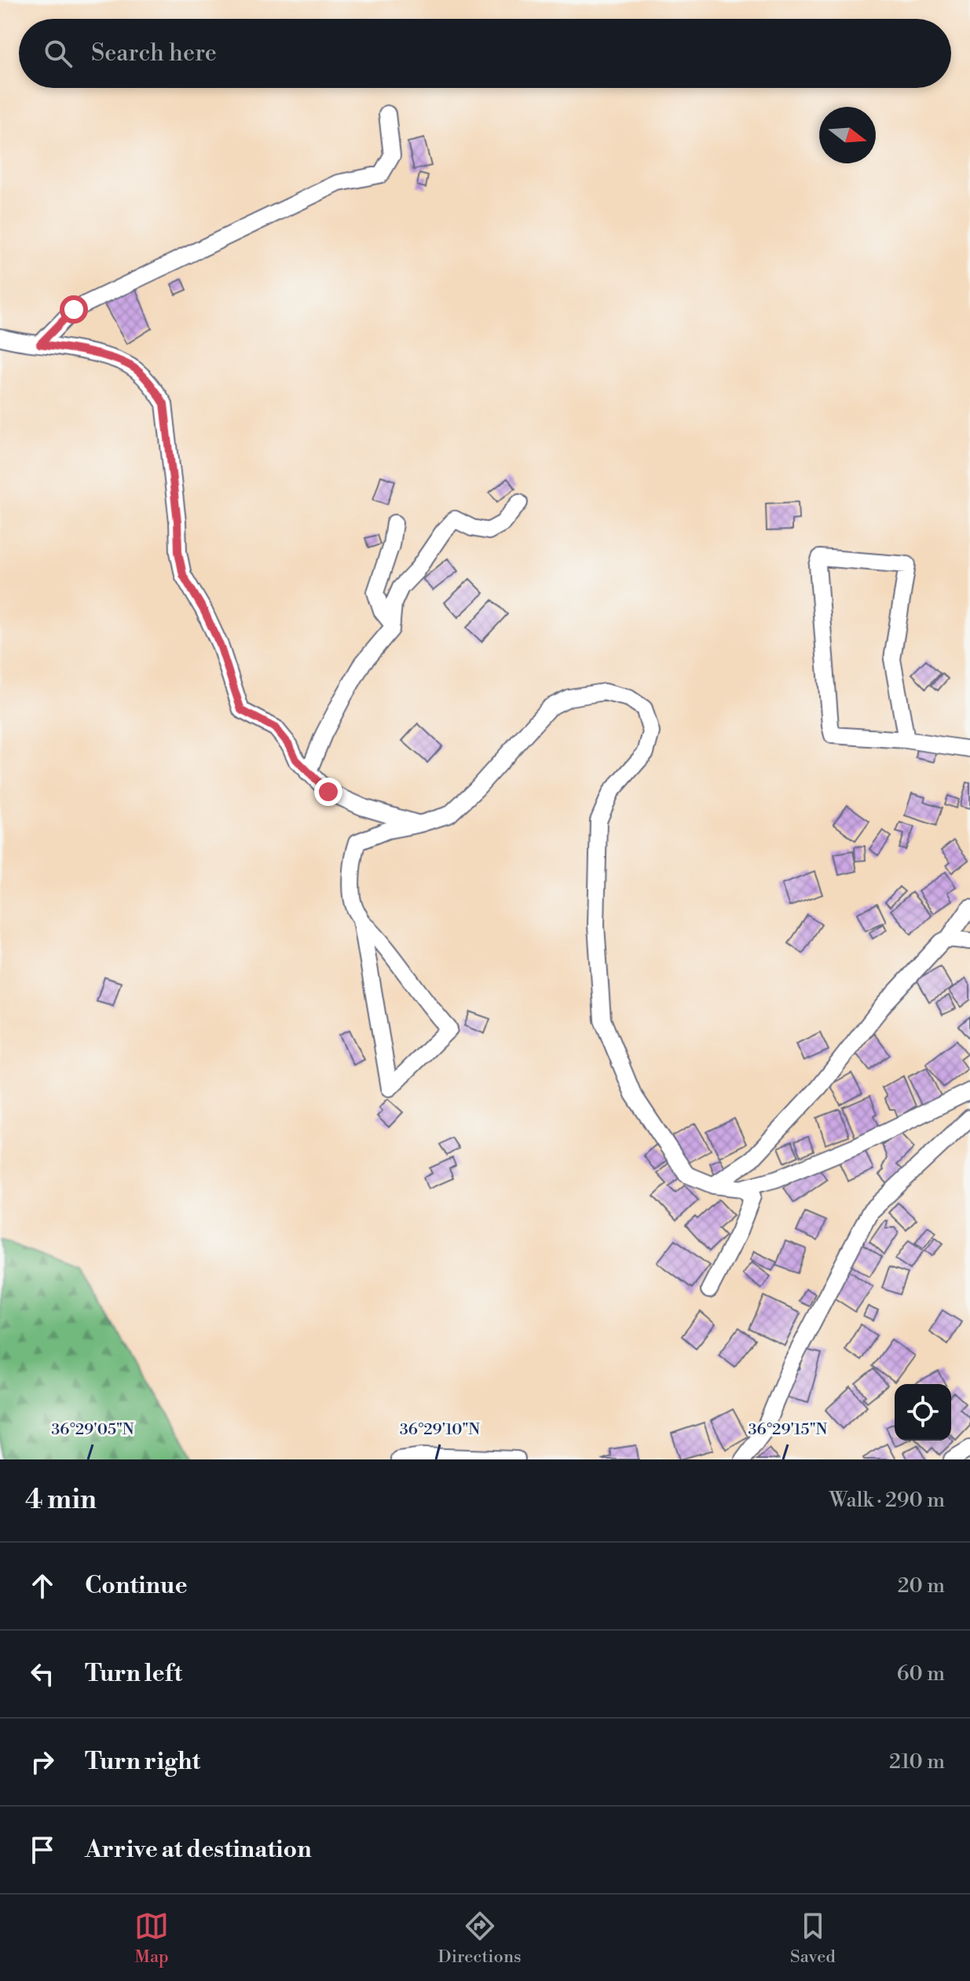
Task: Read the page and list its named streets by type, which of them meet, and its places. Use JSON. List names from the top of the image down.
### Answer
{
  "north": "right",
  "page": {
    "search": "Search here",
    "heading": ["4 min", "Walk · 290 m"],
    "list": [
      ["Continue", "20 m"],
      ["Turn left", "60 m"],
      ["Turn right", "210 m"],
      "Arrive at destination"
    ],
    "nav": ["Map", "Directions", "Saved"]
  },
  "coordinates": ["36°29'05\"N", "36°29'10\"N", "36°29'15\"N"]
}
